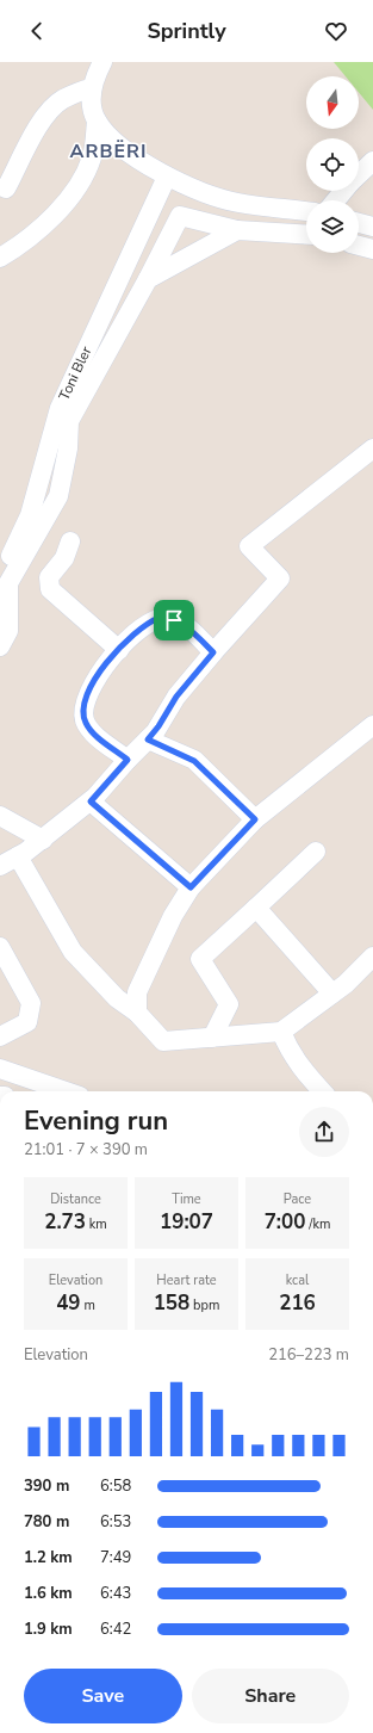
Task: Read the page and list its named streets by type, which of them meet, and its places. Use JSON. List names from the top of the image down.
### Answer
{
  "streets": {
    "street": ["Toni Bler"]
  },
  "districts": ["ARBËRI"],
  "north": "bottom",
  "page": {
    "header": "Sprintly",
    "heading": ["Evening run", "21:01 · 7 × 390 m"],
    "stats": [
      ["Distance", "2.73 km"],
      ["Time", "19:07"],
      ["Pace", "7:00 /km"],
      ["Elevation", "49 m"],
      ["Heart rate", "158 bpm"],
      ["kcal", "216"]
    ],
    "chart": ["Elevation", "216–223 m"],
    "list": [
      {
        "name": "390 m",
        "note": "6:58"
      },
      {
        "name": "780 m",
        "note": "6:53"
      },
      {
        "name": "1.2 km",
        "note": "7:49"
      },
      {
        "name": "1.6 km",
        "note": "6:43"
      },
      {
        "name": "1.9 km",
        "note": "6:42"
      }
    ],
    "buttons": ["Save", "Share"]
  }
}
